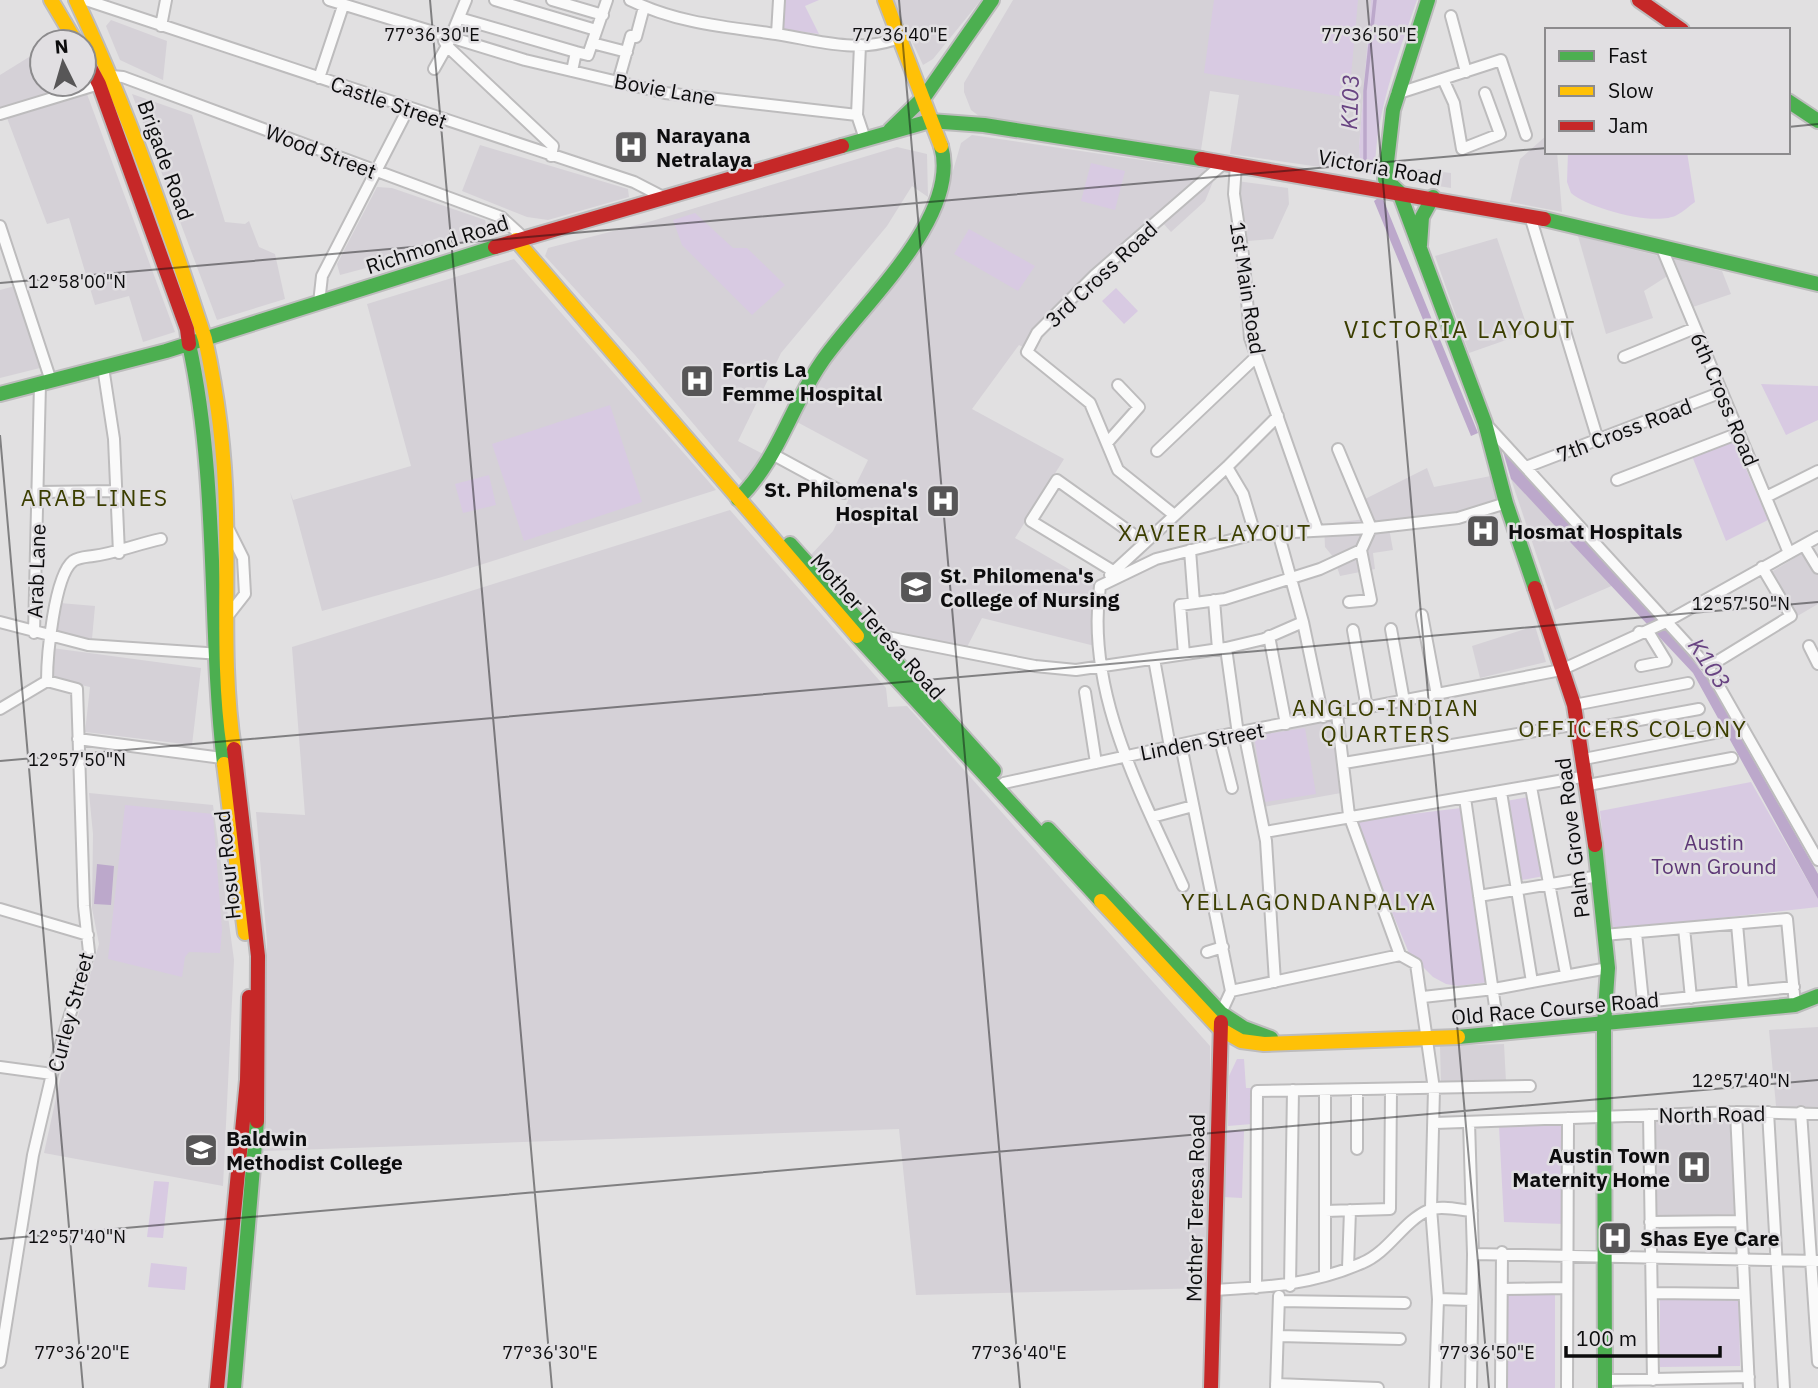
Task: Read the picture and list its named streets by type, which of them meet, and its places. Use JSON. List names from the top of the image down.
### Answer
{
  "streets": {
    "main road": [
      "Brigade Road",
      "Victoria Road",
      "Richmond Road",
      "Mother Teresa Road",
      "Palm Grove Road",
      "Hosur Road",
      "Old Race Course Road"
    ],
    "street": [
      "Bovie Lane",
      "Castle Street",
      "Wood Street",
      "3rd Cross Road",
      "1st Main Road",
      "6th Cross Road",
      "7th Cross Road",
      "Arab Lane",
      "Linden Street",
      "Curley Street",
      "North Road"
    ]
  },
  "crossings": [
    ["Castle Street", "Richmond Road"],
    ["Wood Street", "Brigade Road"],
    ["Wood Street", "Richmond Road"],
    ["Wood Street", "Mother Teresa Road"],
    ["Brigade Road", "Richmond Road"],
    ["Brigade Road", "Hosur Road"],
    ["Victoria Road", "Richmond Road"],
    ["Victoria Road", "3rd Cross Road"],
    ["Victoria Road", "1st Main Road"],
    ["Victoria Road", "6th Cross Road"],
    ["Victoria Road", "Palm Grove Road"],
    ["Richmond Road", "Arab Lane"],
    ["Richmond Road", "Mother Teresa Road"],
    ["Richmond Road", "Hosur Road"],
    ["3rd Cross Road", "1st Main Road"],
    ["6th Cross Road", "7th Cross Road"],
    ["Mother Teresa Road", "Linden Street"],
    ["Mother Teresa Road", "Old Race Course Road"],
    ["Linden Street", "Palm Grove Road"],
    ["Palm Grove Road", "Old Race Course Road"],
    ["Palm Grove Road", "North Road"]
  ],
  "districts": [
    "VICTORIA LAYOUT",
    "ARAB LINES",
    "XAVIER LAYOUT",
    "ANGLO-INDIAN QUARTERS",
    "OFFICERS COLONY",
    "YELLAGONDANPALYA"
  ],
  "water": ["K103"],
  "parks": ["Austin Town Ground"],
  "places": {
    "hospital": [
      "Narayana Netralaya",
      "Fortis La Femme Hospital",
      "St. Philomena's Hospital",
      "Hosmat Hospitals",
      "Austin Town Maternity Home",
      "Shas Eye Care"
    ],
    "school or university": ["St. Philomena's College of Nursing", "Baldwin Methodist College"]
  },
  "legend": ["Fast", "Slow", "Jam"],
  "scale_bar": "100 m",
  "north": "top",
  "coordinates": [
    "77°36'30\"E",
    "77°36'40\"E",
    "77°36'50\"E",
    "12°58'00\"N",
    "12°57'50\"N",
    "12°57'40\"N",
    "77°36'20\"E"
  ]
}
